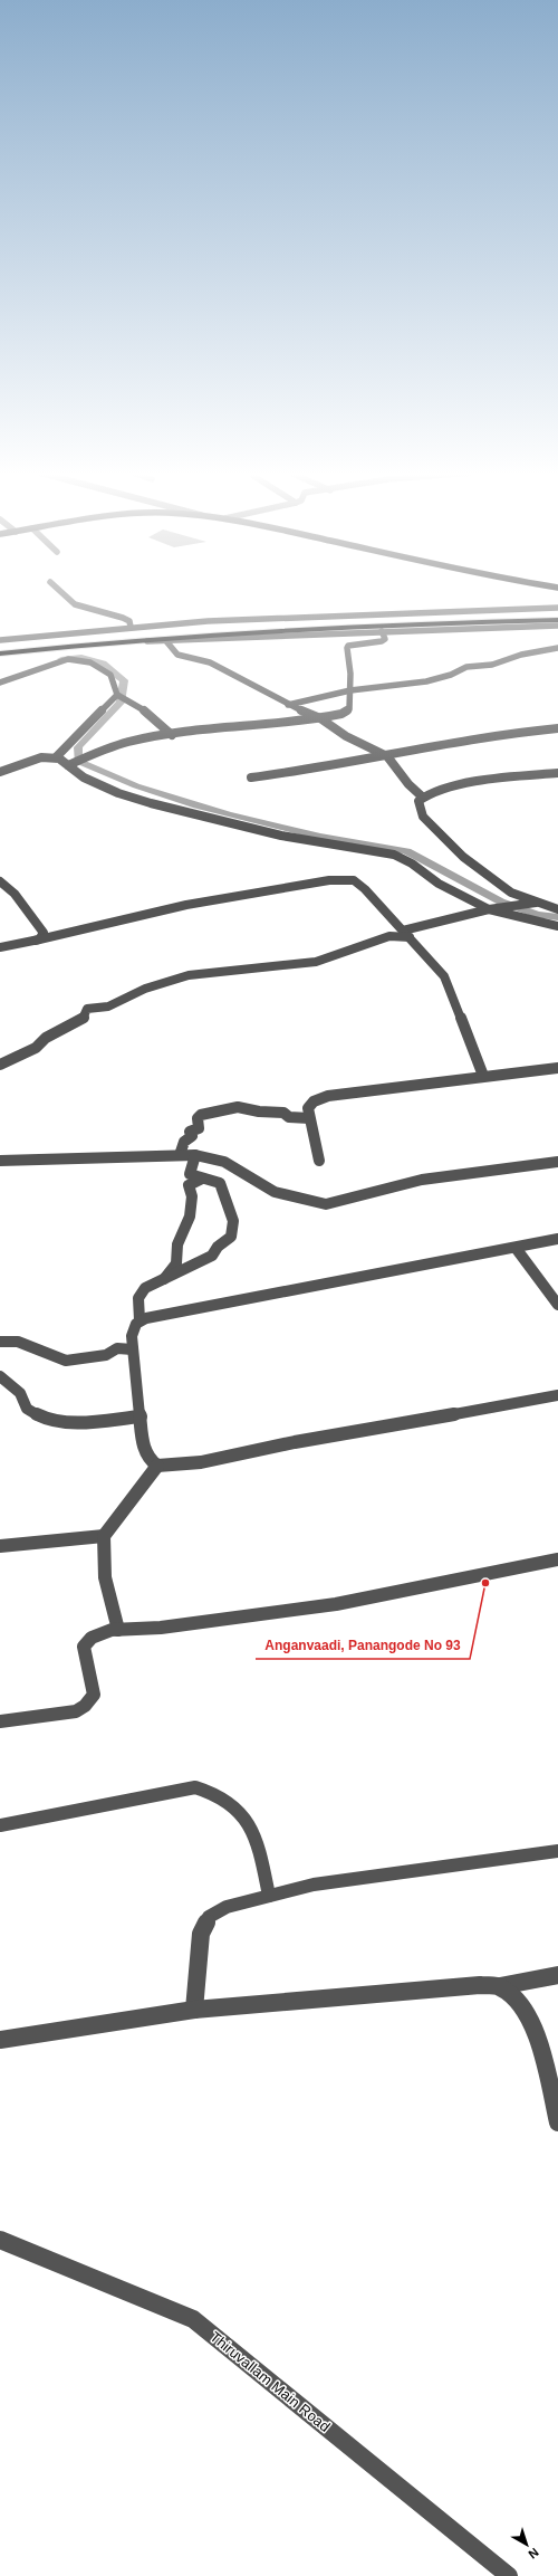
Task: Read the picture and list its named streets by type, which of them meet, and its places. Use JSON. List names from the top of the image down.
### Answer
{
  "streets": {
    "street": ["Thiruvallam Main Road"]
  },
  "places": ["Anganvaadi, Panangode No 93"],
  "north": "bottom right"
}
